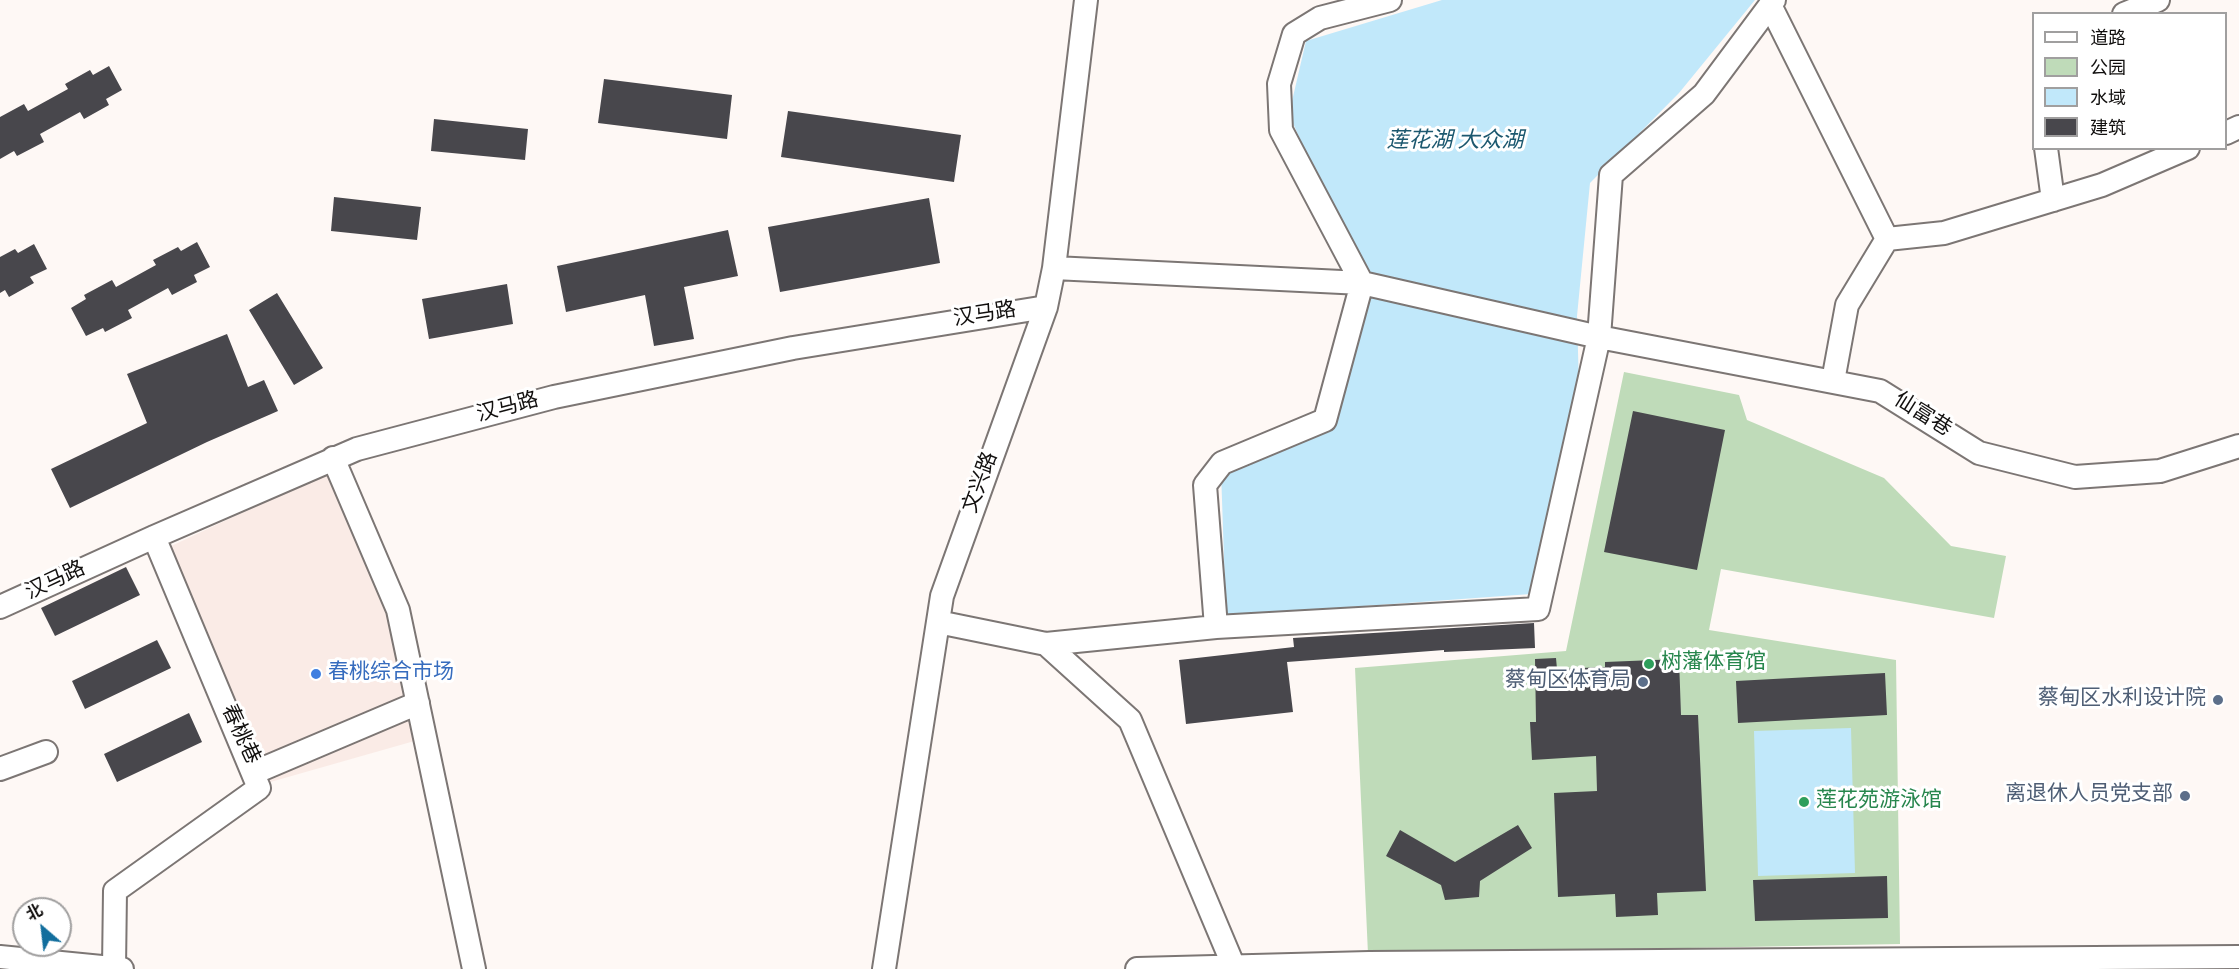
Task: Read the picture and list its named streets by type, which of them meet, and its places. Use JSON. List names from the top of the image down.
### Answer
{
  "streets": {
    "street": [
      "汉马路",
      "仙富巷",
      "文兴路",
      "春桃巷"
    ]
  },
  "crossings": [
    ["汉马路", "文兴路"],
    ["汉马路", "春桃巷"],
    ["仙富巷", "文兴路"]
  ],
  "water": ["莲花湖 大众湖"],
  "places": [
    "树藩体育馆",
    "春桃综合市场",
    "蔡甸区体育局",
    "蔡甸区水利设计院",
    "离退休人员党支部",
    "莲花苑游泳馆"
  ],
  "legend": [
    "道路",
    "公园",
    "水域",
    "建筑"
  ],
  "north": "top left"
}
